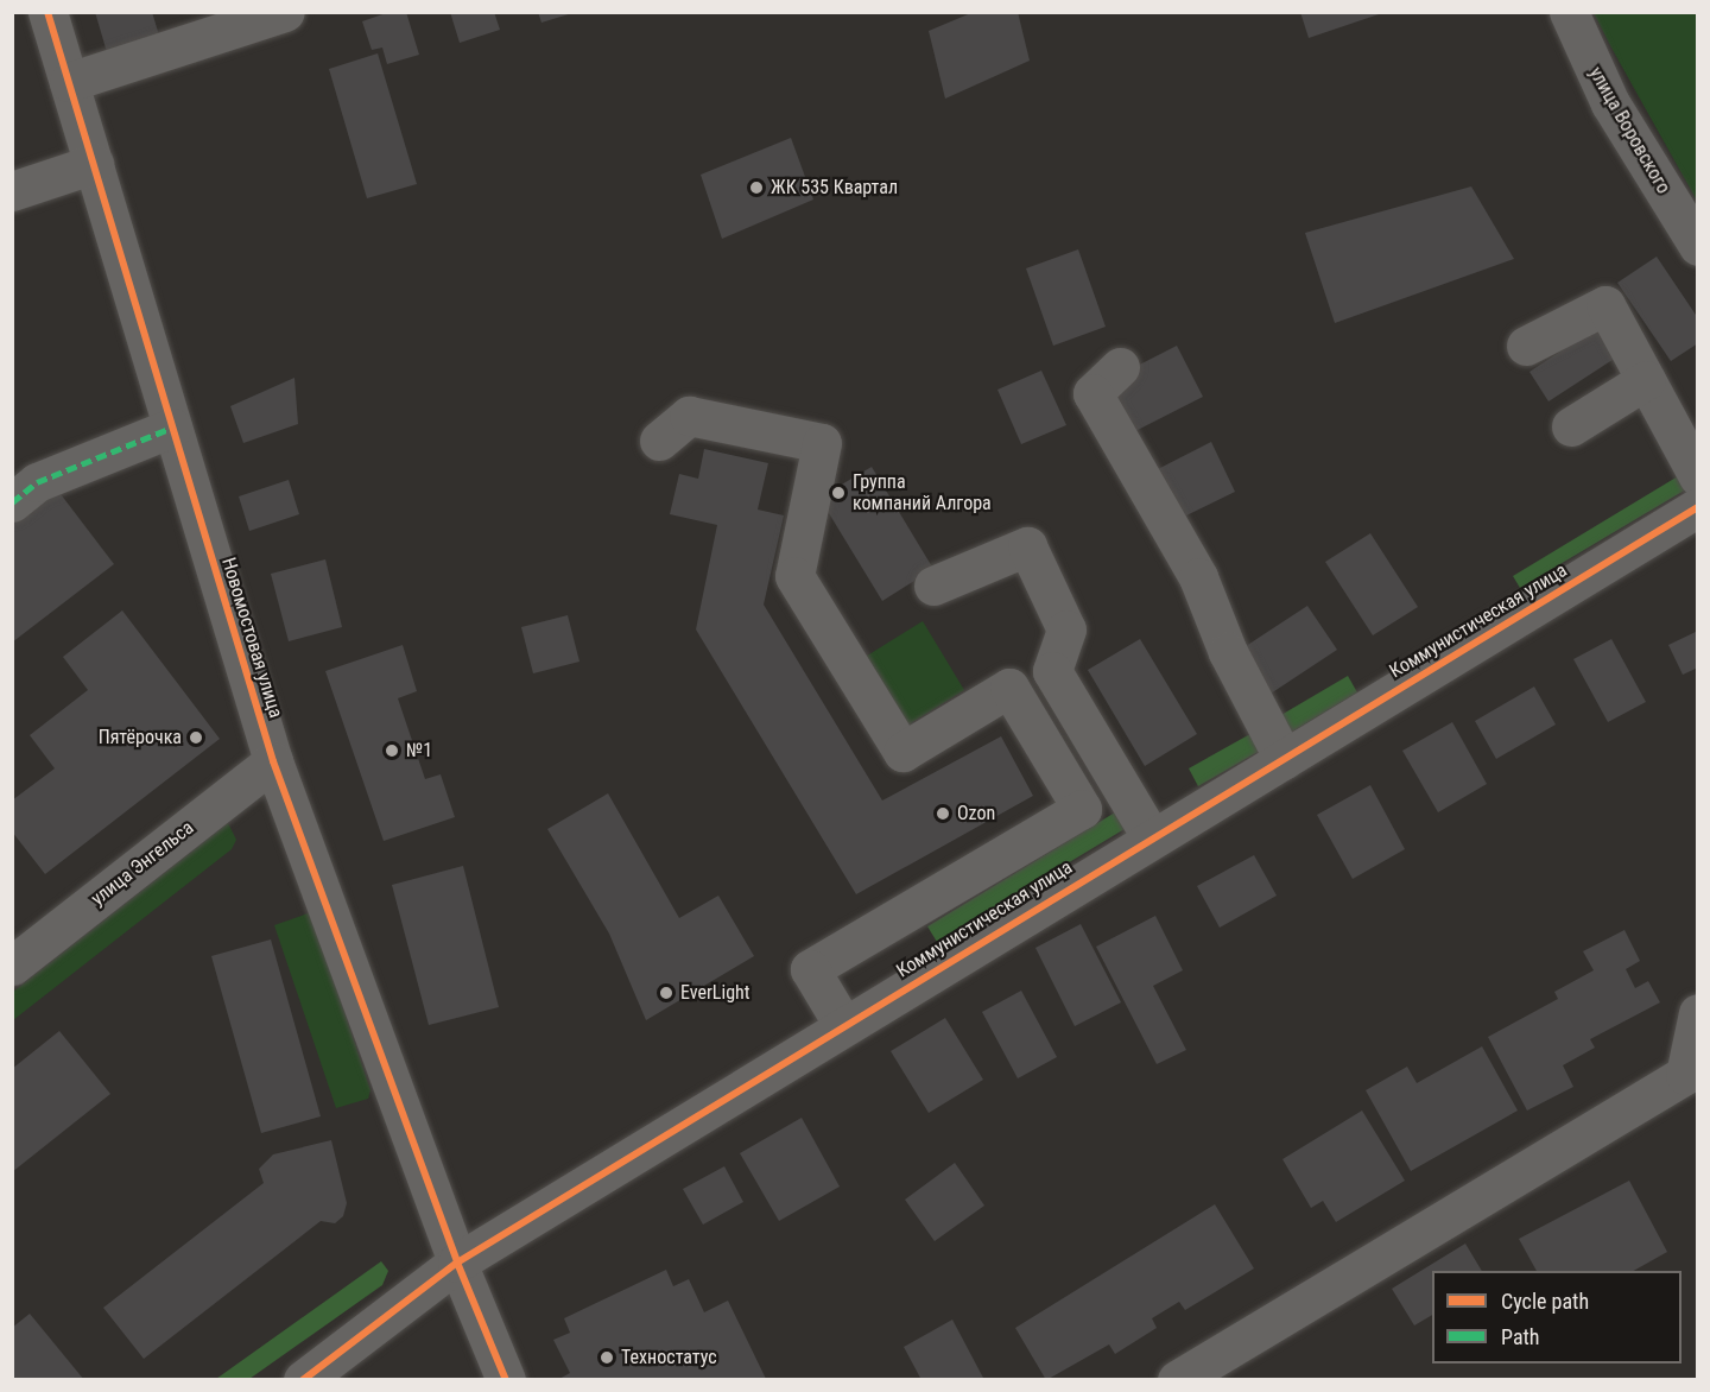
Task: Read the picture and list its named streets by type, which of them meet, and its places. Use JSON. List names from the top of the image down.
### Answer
{
  "streets": {
    "street": [
      "улица Воровского",
      "Коммунистическая улица",
      "Новомостовая улица",
      "улица Энгельса"
    ]
  },
  "crossings": [
    ["Коммунистическая улица", "Новомостовая улица"],
    ["Новомостовая улица", "улица Энгельса"]
  ],
  "places": [
    "ЖК 535 Квартал",
    "Группа компаний Алгора",
    "Пятёрочка",
    "№1",
    "Ozon",
    "EverLight",
    "Техностатус"
  ],
  "legend": ["Cycle path", "Path"]
}
